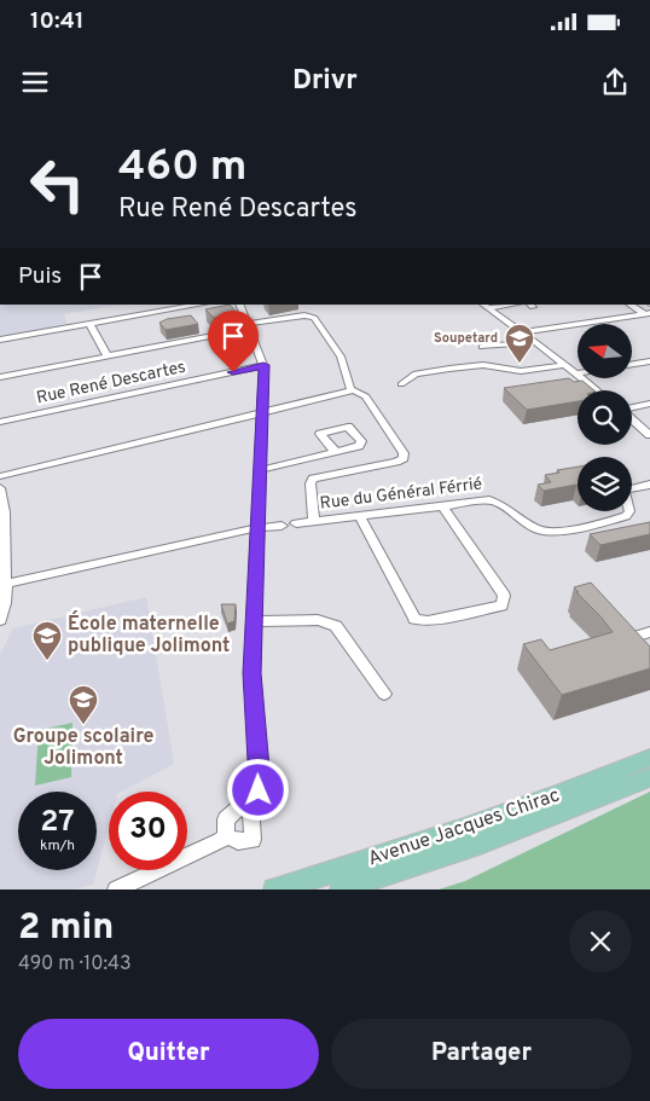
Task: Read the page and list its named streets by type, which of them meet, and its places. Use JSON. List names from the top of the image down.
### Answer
{
  "streets": {
    "main road": ["Avenue Jacques Chirac"],
    "street": ["Rue René Descartes", "Rue du Général Férrié"]
  },
  "places": {
    "school or university": ["Soupetard", "École maternelle publique Jolimont", "Groupe scolaire Jolimont"]
  },
  "north": "left",
  "page": {
    "status": "10:41",
    "header": "Drivr",
    "turn": ["460 m", "Rue René Descartes"],
    "then": "Puis",
    "speed": "27 km/h",
    "limit": "30",
    "heading": ["2 min", "490 m · 10:43"],
    "buttons": ["Quitter", "Partager"]
  }
}
